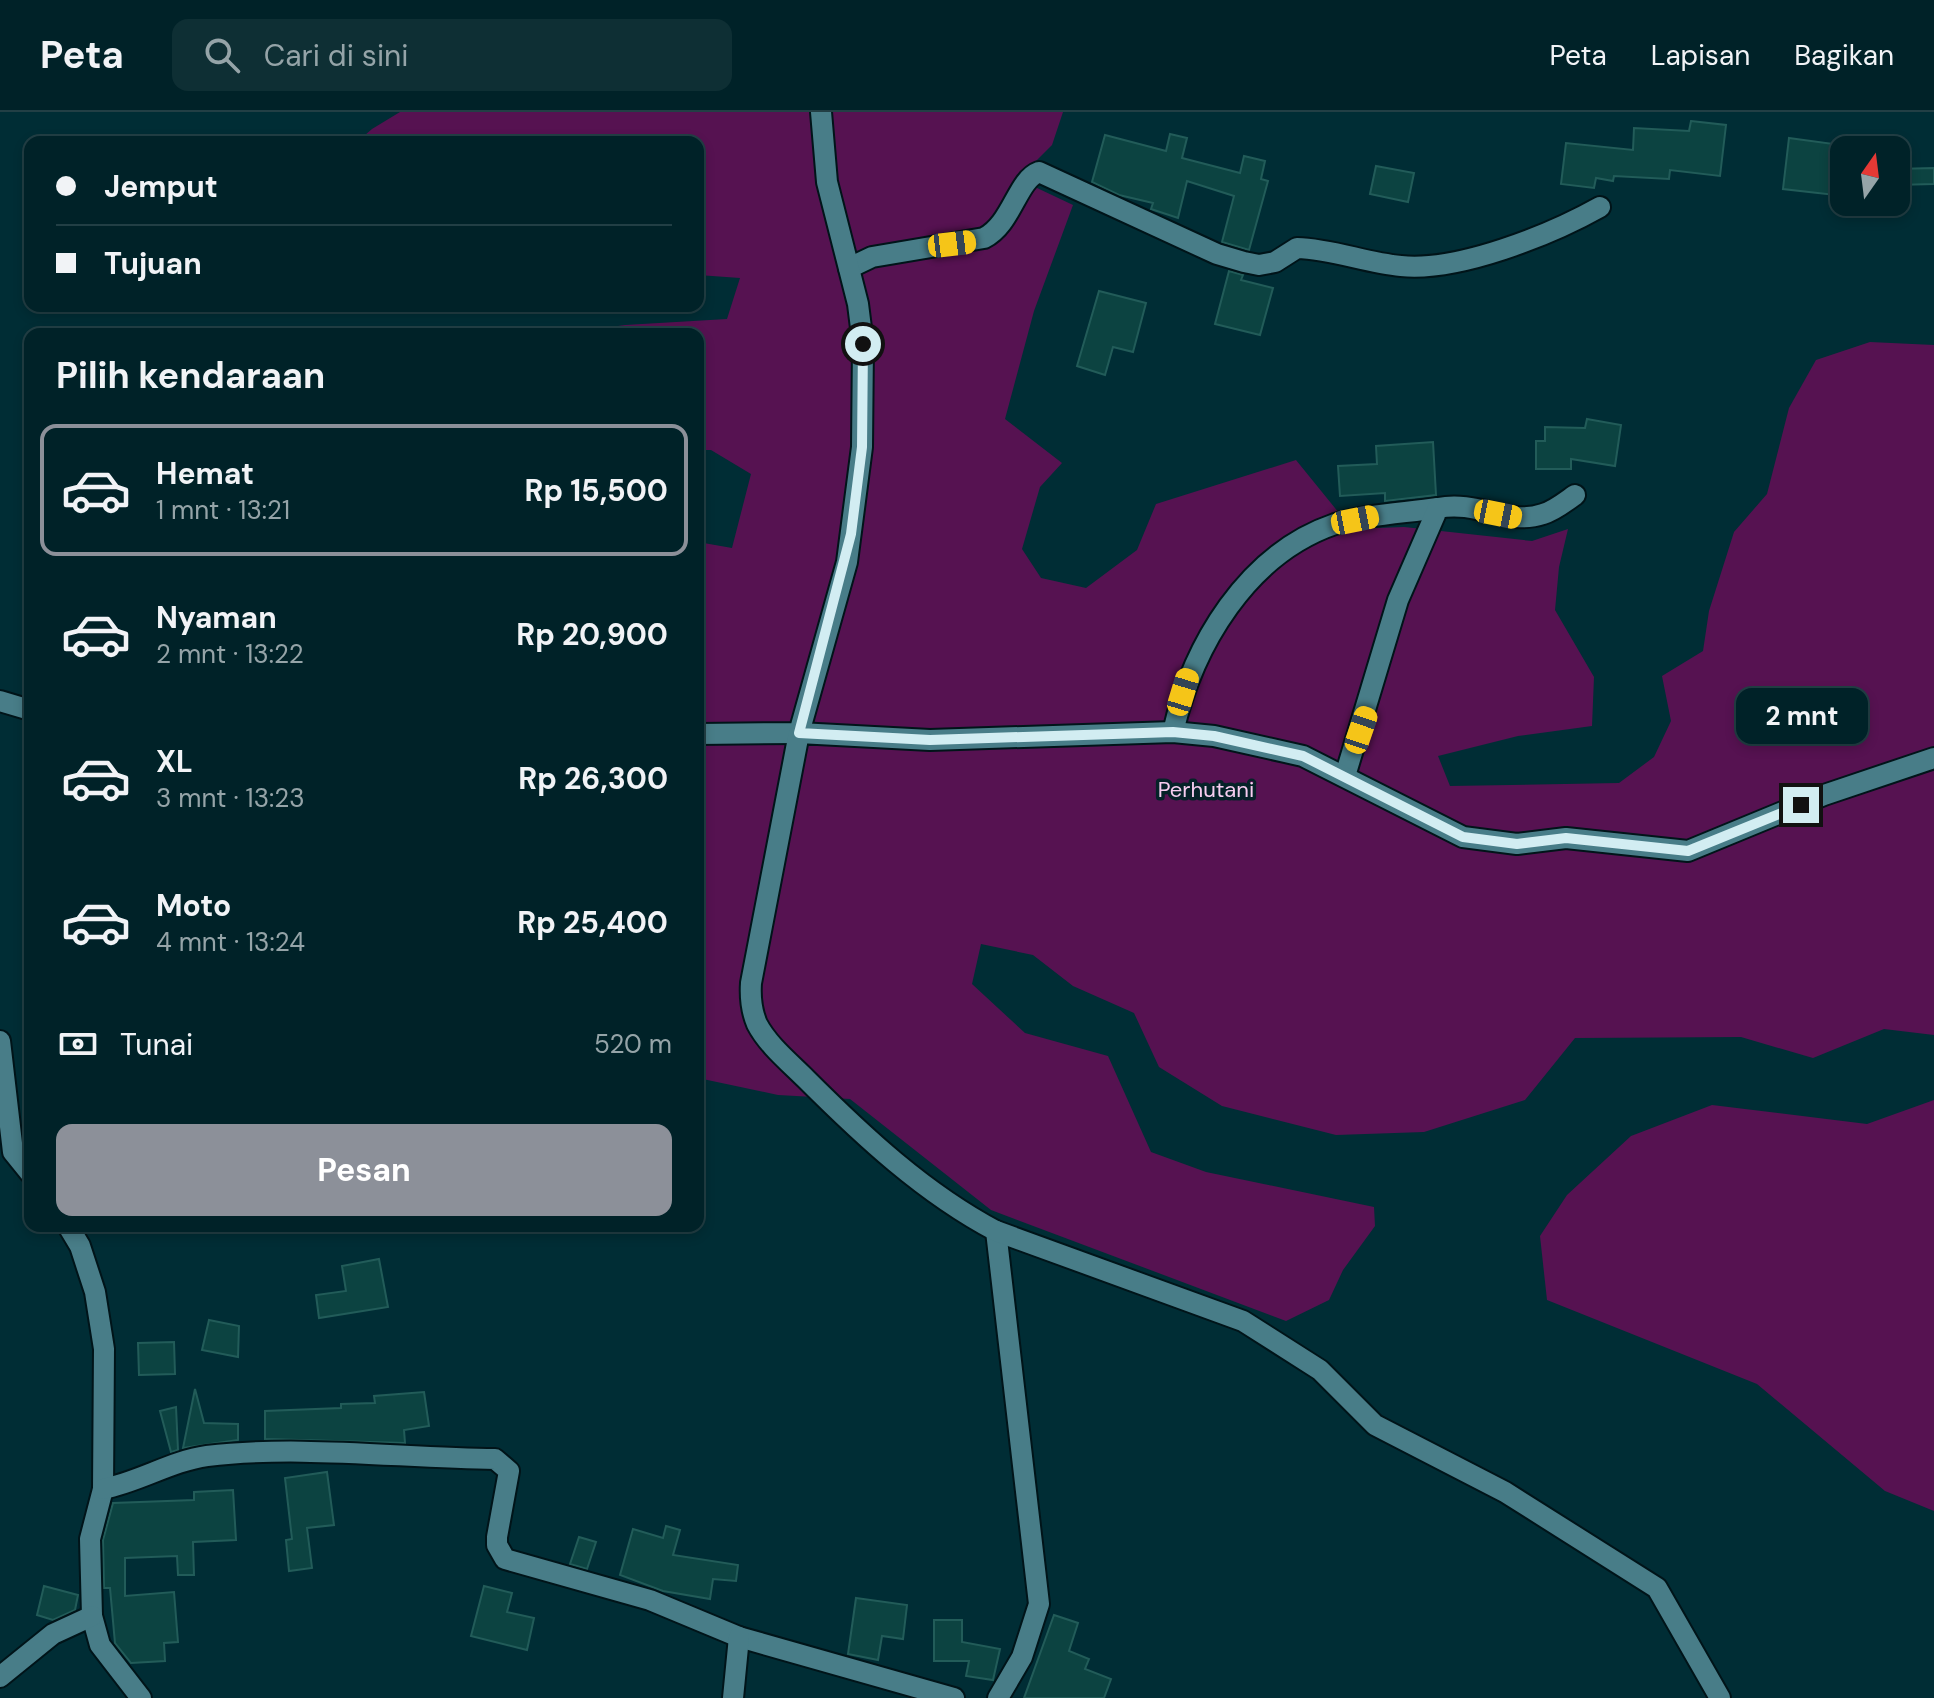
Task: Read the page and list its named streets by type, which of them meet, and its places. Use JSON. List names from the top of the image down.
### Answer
{
  "parks": ["Perhutani"],
  "north": "top",
  "page": {
    "header": "Peta",
    "search": "Cari di sini",
    "nav": ["Peta", "Lapisan", "Bagikan"],
    "banner": ["Jemput", "Tujuan"],
    "heading": "Pilih kendaraan",
    "list": [
      {
        "name": "Hemat",
        "note": "1 mnt · 13:21",
        "value": "Rp 15,500"
      },
      {
        "name": "Nyaman",
        "note": "2 mnt · 13:22",
        "value": "Rp 20,900"
      },
      {
        "name": "XL",
        "note": "3 mnt · 13:23",
        "value": "Rp 26,300"
      },
      {
        "name": "Moto",
        "note": "4 mnt · 13:24",
        "value": "Rp 25,400"
      }
    ],
    "bubble": "2 mnt",
    "pay": ["Tunai", "520 m"],
    "buttons": "Pesan"
  }
}
